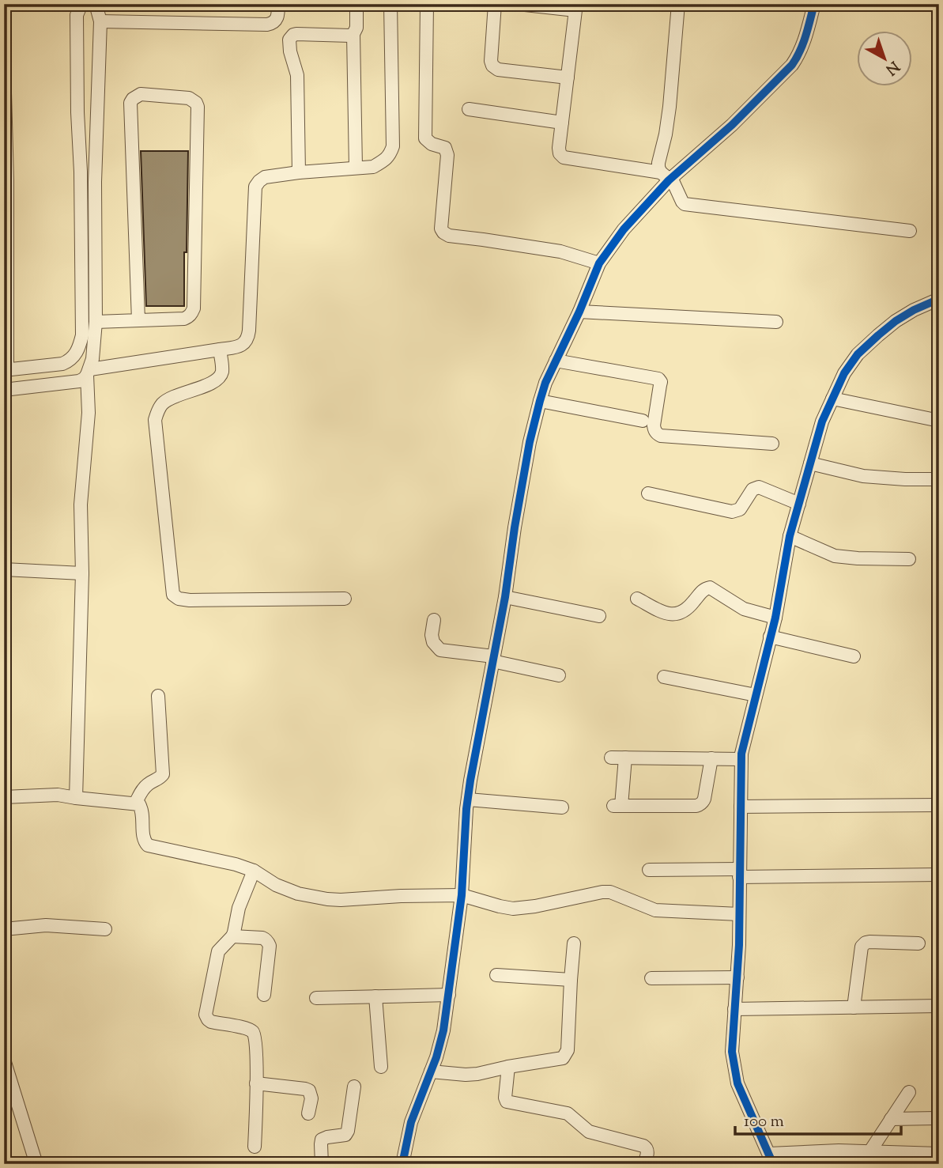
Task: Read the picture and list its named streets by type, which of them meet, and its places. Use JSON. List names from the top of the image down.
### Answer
{
  "scale_bar": "100 m",
  "north": "bottom right"
}
